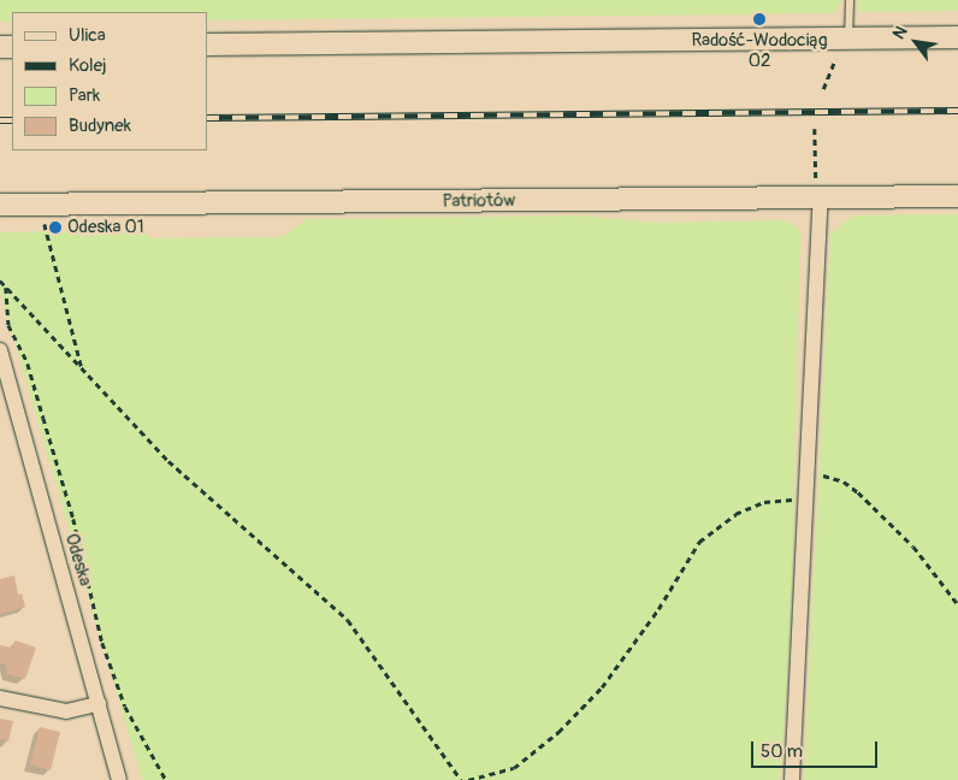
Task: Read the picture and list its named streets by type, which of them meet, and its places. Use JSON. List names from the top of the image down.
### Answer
{
  "streets": {
    "main road": ["Patriotów"],
    "street": ["Odeska"]
  },
  "places": ["Radość-Wodociąg 02", "Odeska 01"],
  "legend": [
    "Ulica",
    "Kolej",
    "Park",
    "Budynek"
  ],
  "scale_bar": "50 m",
  "north": "top left"
}
